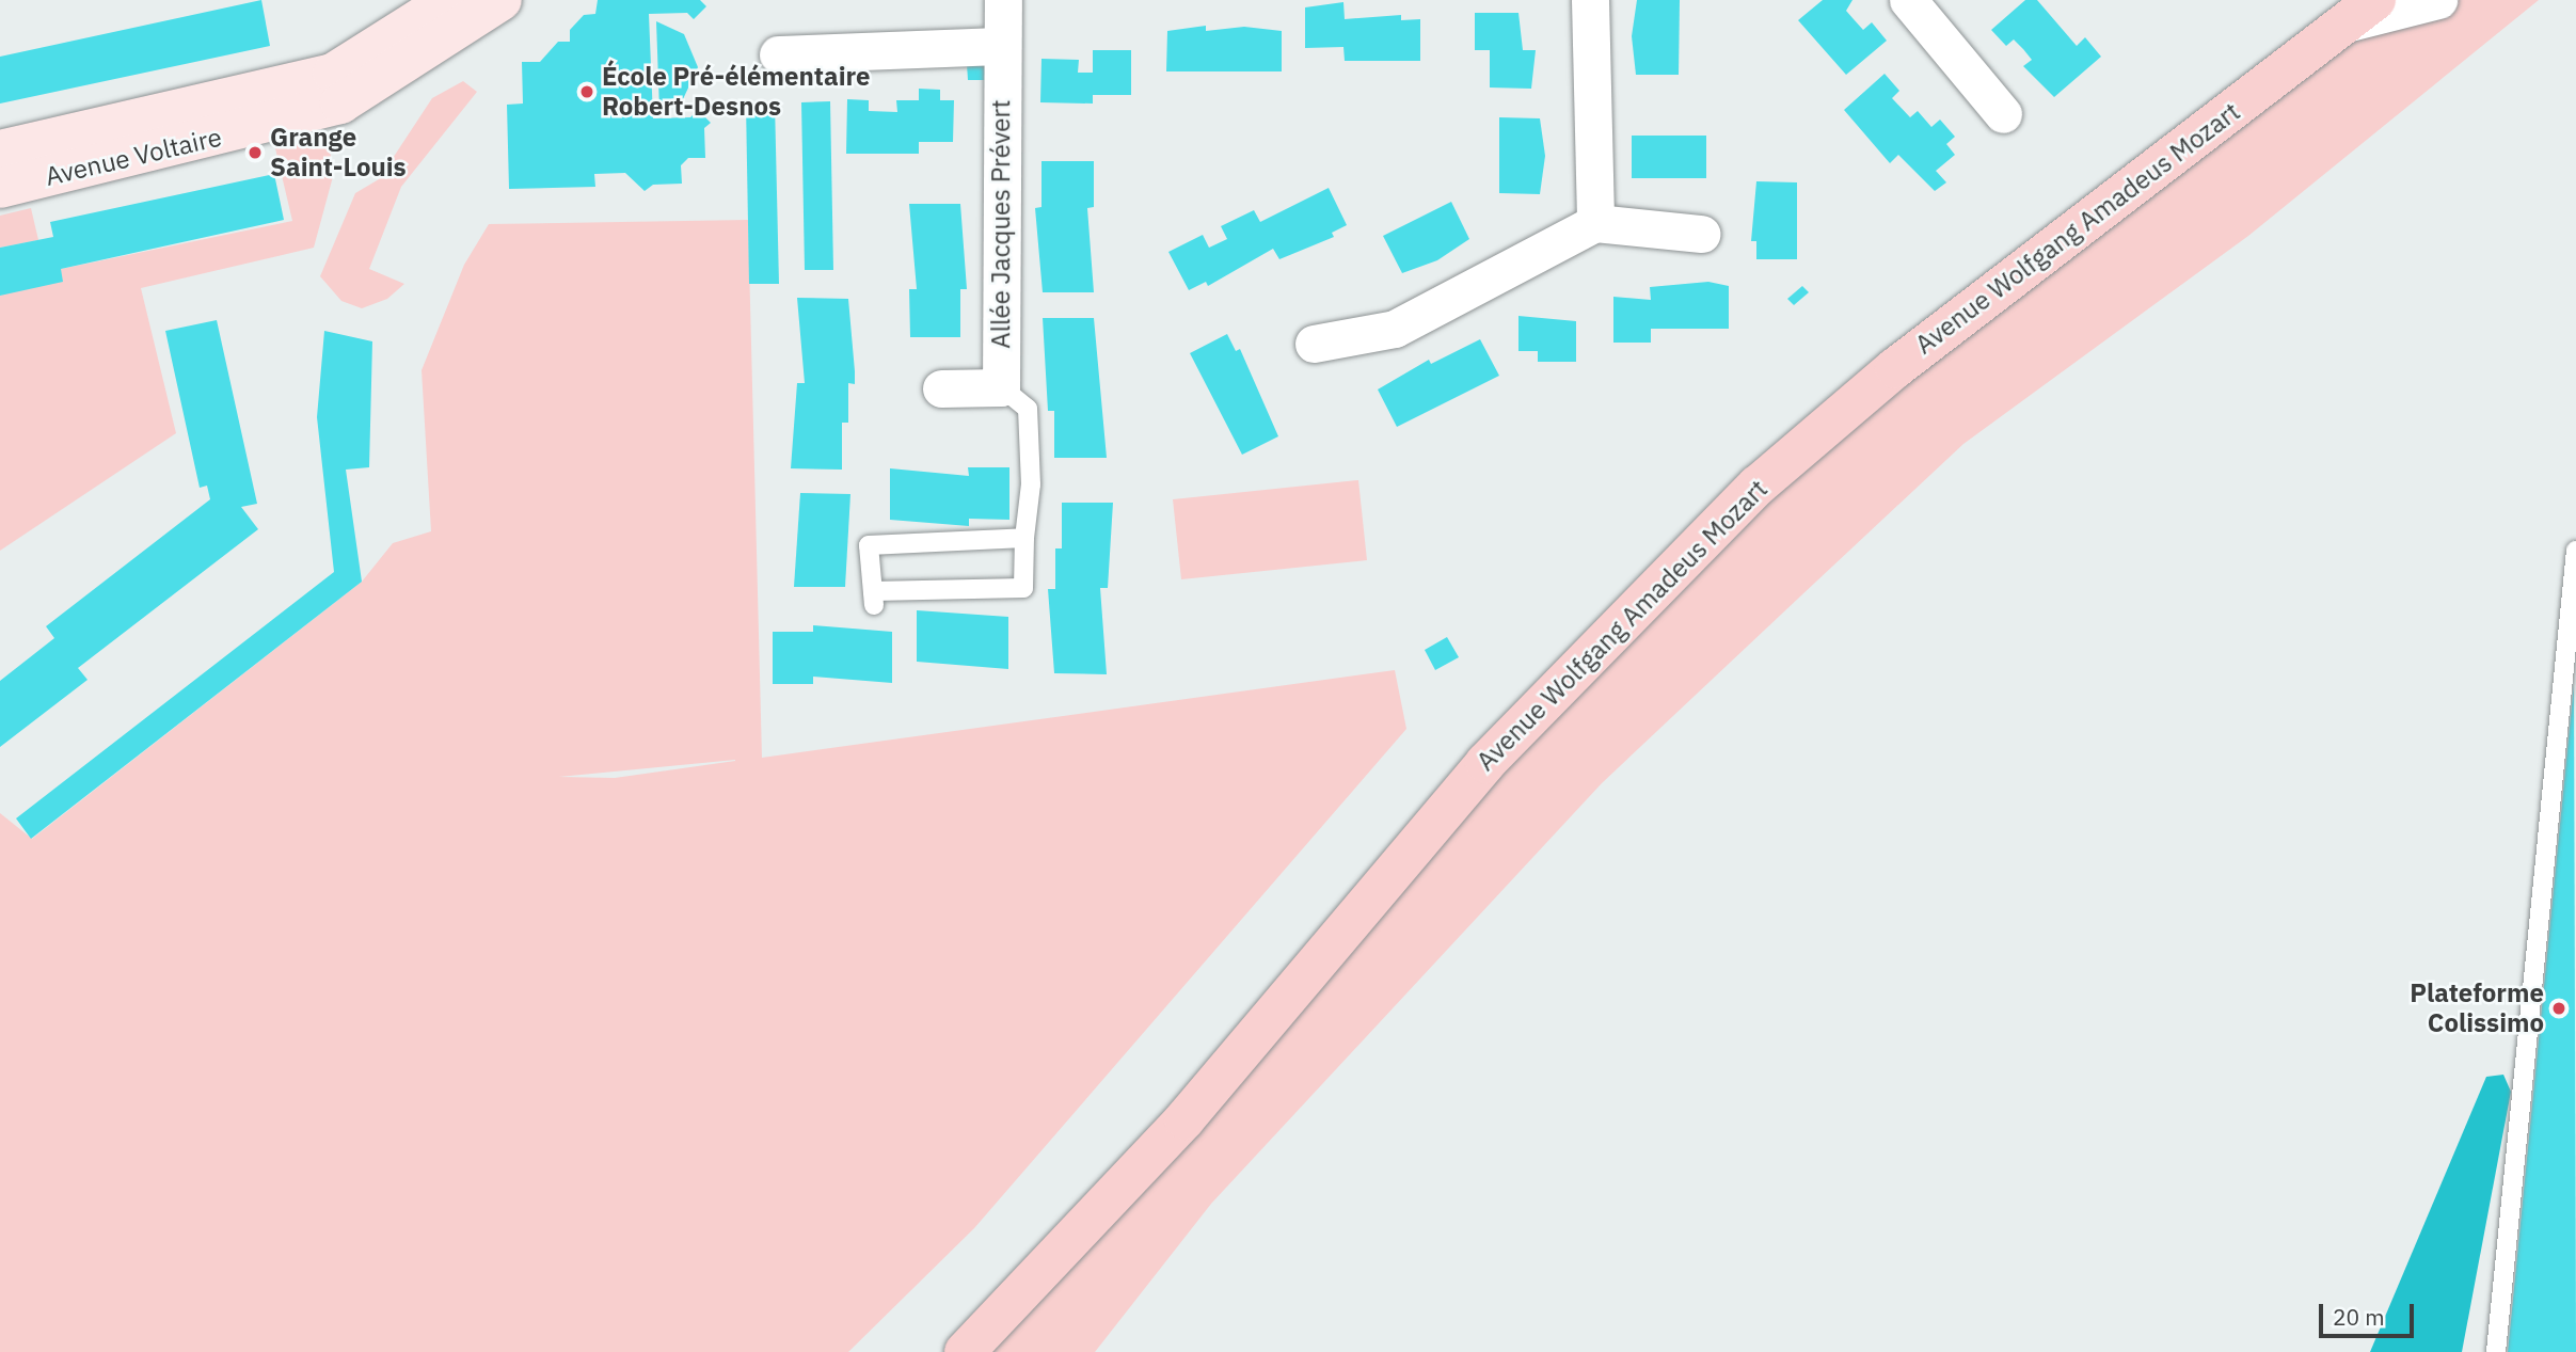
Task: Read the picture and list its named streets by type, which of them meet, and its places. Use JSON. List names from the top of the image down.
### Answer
{
  "streets": {
    "main road": ["Avenue Wolfgang Amadeus Mozart"],
    "street": ["Avenue Voltaire", "Allée Jacques Prévert"]
  },
  "places": ["École Pré-élémentaire Robert-Desnos", "Grange Saint-Louis", "Plateforme Colissimo"],
  "scale_bar": "20 m"
}
